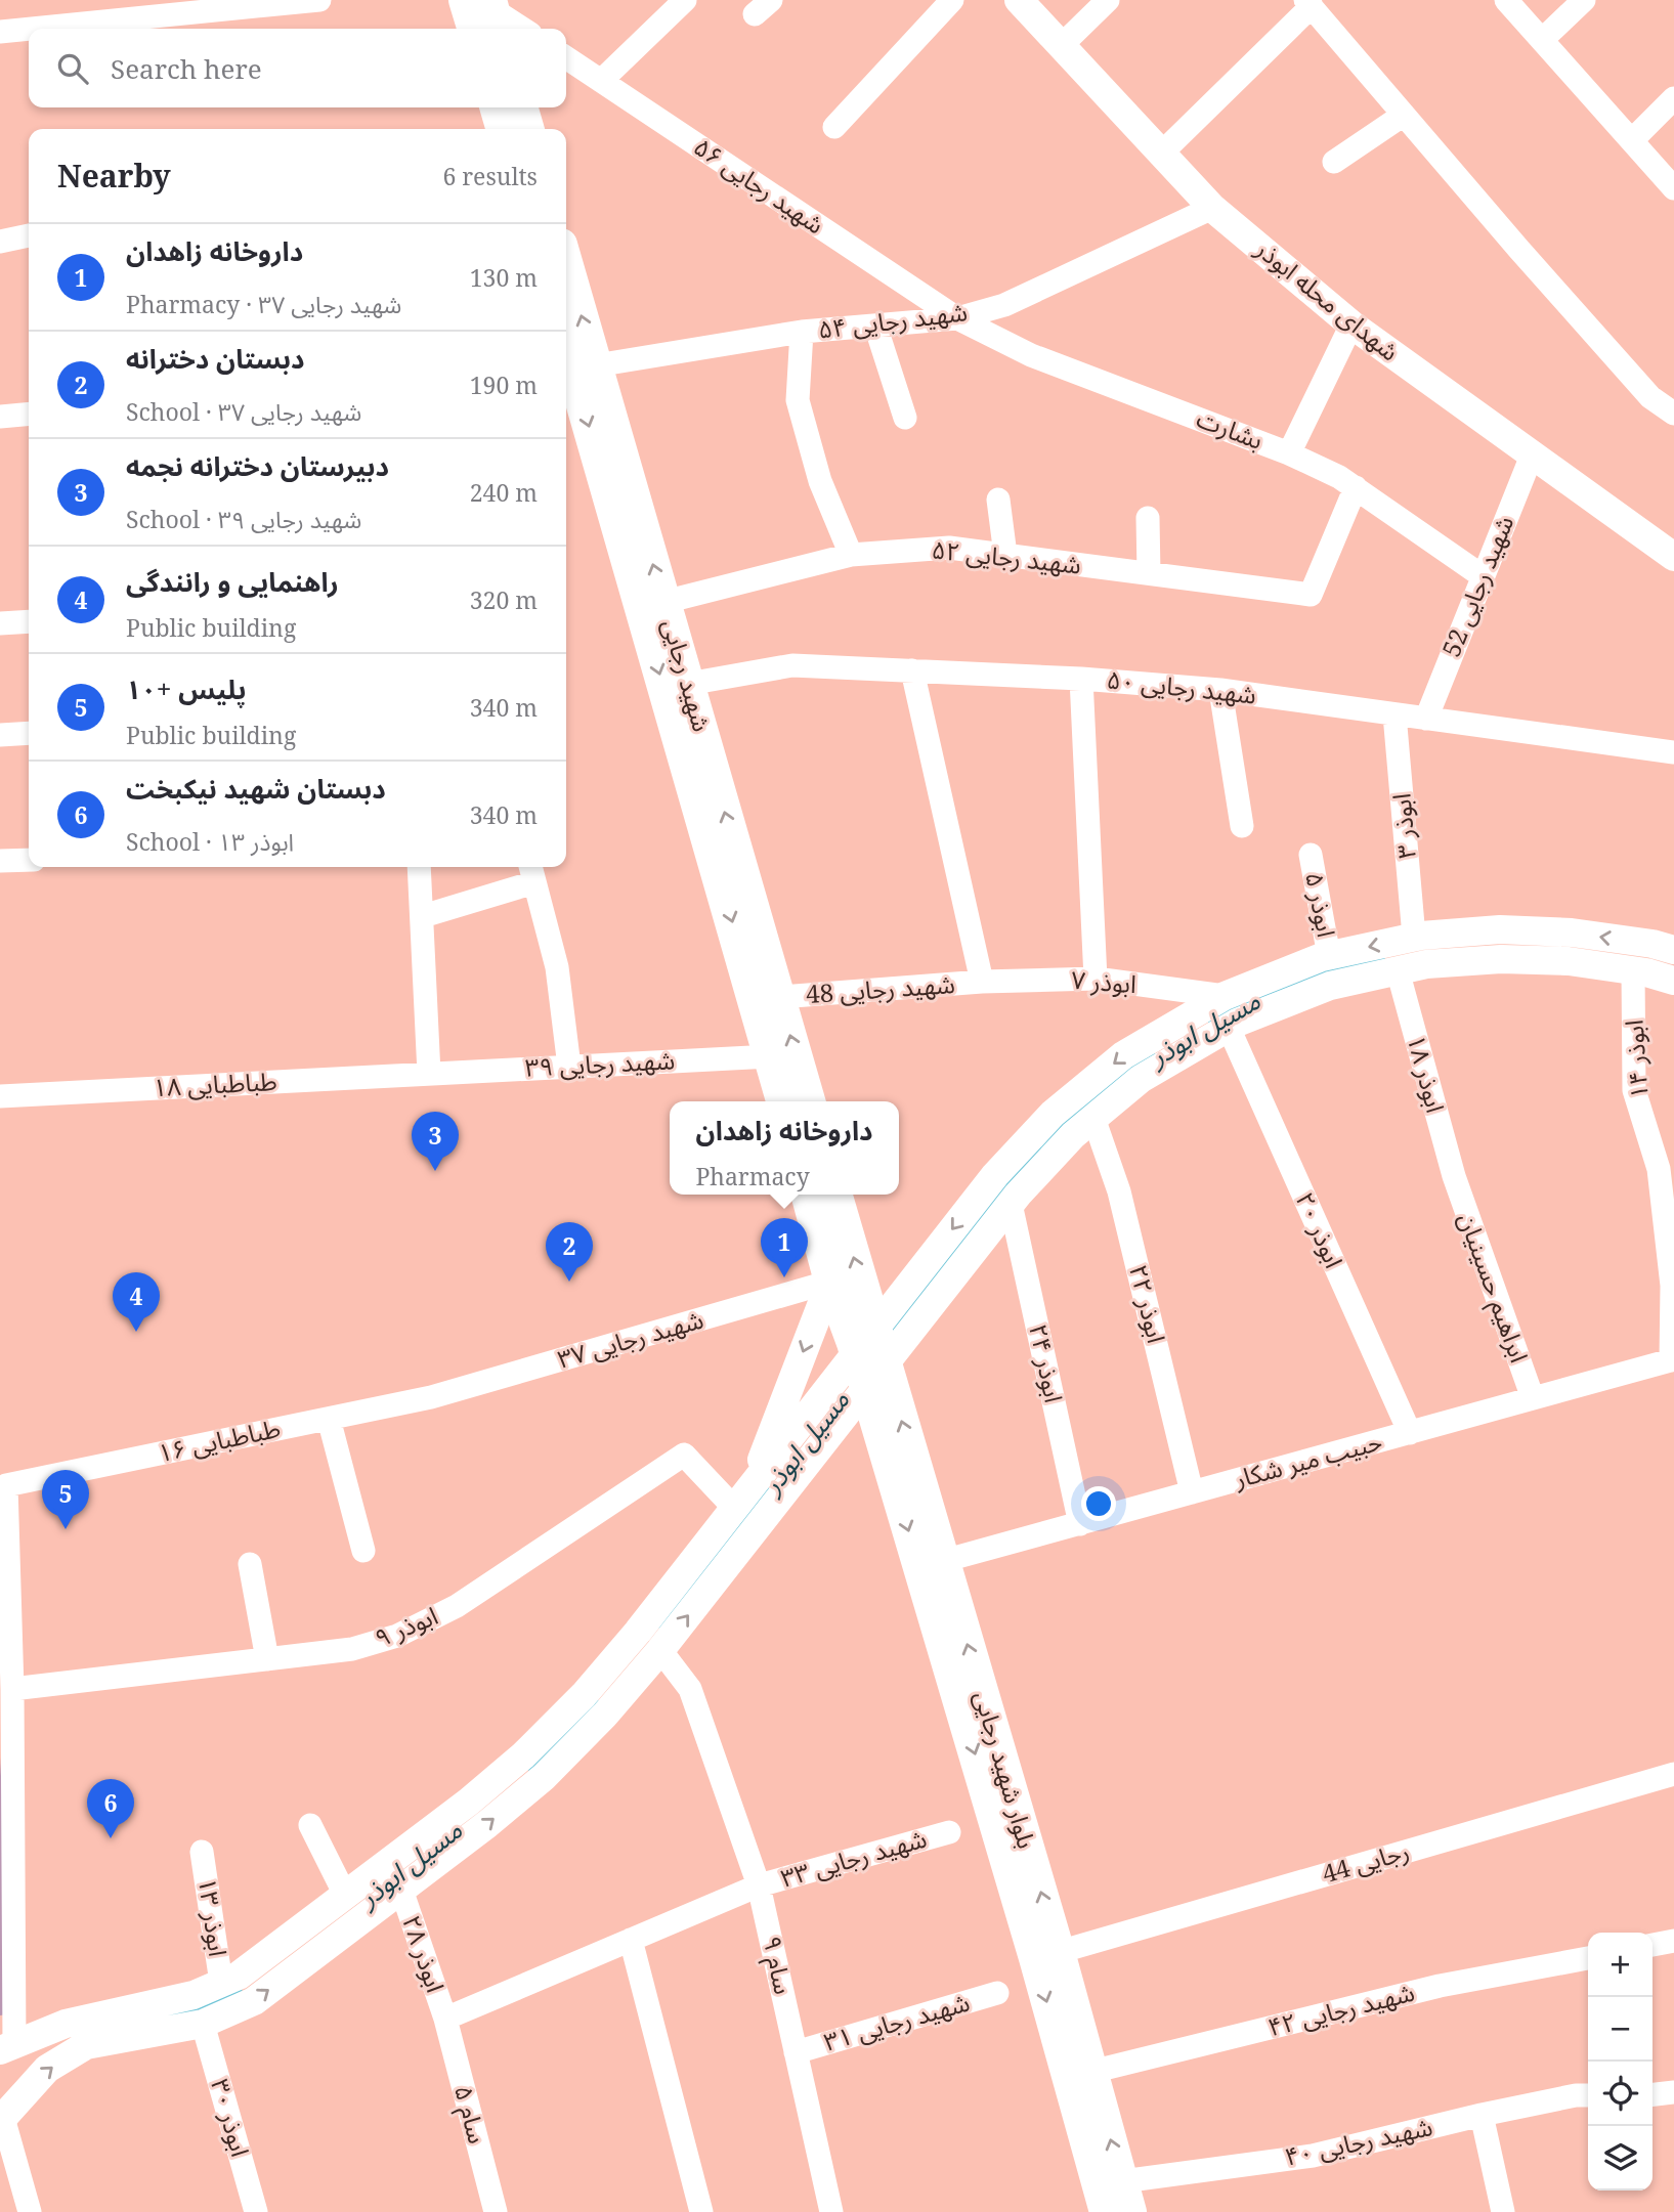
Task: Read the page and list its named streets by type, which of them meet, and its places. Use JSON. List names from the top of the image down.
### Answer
{
  "streets": {
    "main road": ["شهید رجایی", "بلوار شهید رجایی"],
    "street": [
      "شهید رجایی ۵۶",
      "شهدای محله ابوذر",
      "شهید رجایی ۵۴",
      "بشارت",
      "شهید رجایی ۵۲",
      "شهید رجایی 52",
      "شهید رجایی ۵۰",
      "ابوذر ۳",
      "ابوذر ۵",
      "ابوذر ۷",
      "شهید رجایی 48",
      "ابوذر ۱۴",
      "شهید رجایی ۳۹",
      "ابوذر ۱۸",
      "طباطبایی ۱۸",
      "ابوذر ۲۰",
      "ابراهیم حسینیان",
      "ابوذر ۲۲",
      "شهید رجایی ۳۷",
      "ابوذر ۲۴",
      "طباطبایی ۱۶",
      "حبیب میر شکار",
      "ابوذر ۹",
      "شهید رجایی ۳۳",
      "رجایی 44",
      "ابوذر ۱۳",
      "ابوذر ۲۸",
      "سام ۹",
      "شهید رجایی ۴۲",
      "شهید رجایی ۳۱",
      "سام ۵",
      "ابوذر ۳۰",
      "شهید رجایی ۴۰"
    ]
  },
  "crossings": [
    ["شهید رجایی ۵۶", "شهید رجایی ۵۴"],
    ["شهید رجایی ۵۶", "بشارت"],
    ["شهدای محله ابوذر", "شهید رجایی ۵۴"],
    ["شهدای محله ابوذر", "شهید رجایی 52"],
    ["شهید رجایی ۵۴", "بشارت"],
    ["شهید رجایی ۵۴", "شهید رجایی"],
    ["بشارت", "شهید رجایی ۵۲"],
    ["بشارت", "شهید رجایی 52"],
    ["شهید رجایی ۵۲", "شهید رجایی"],
    ["شهید رجایی 52", "شهید رجایی ۵۰"],
    ["شهید رجایی", "شهید رجایی ۵۰"],
    ["شهید رجایی", "شهید رجایی 48"],
    ["شهید رجایی", "شهید رجایی ۳۹"],
    ["شهید رجایی ۵۰", "ابوذر ۳"],
    ["ابوذر ۷", "شهید رجایی 48"],
    ["ابوذر ۱۴", "حبیب میر شکار"],
    ["شهید رجایی ۳۹", "طباطبایی ۱۸"],
    ["ابوذر ۱۸", "ابراهیم حسینیان"],
    ["ابوذر ۲۰", "حبیب میر شکار"],
    ["ابراهیم حسینیان", "حبیب میر شکار"],
    ["ابوذر ۲۲", "حبیب میر شکار"],
    ["شهید رجایی ۳۷", "طباطبایی ۱۶"],
    ["ابوذر ۲۴", "حبیب میر شکار"],
    ["حبیب میر شکار", "بلوار شهید رجایی"],
    ["بلوار شهید رجایی", "رجایی 44"],
    ["بلوار شهید رجایی", "شهید رجایی ۴۲"],
    ["بلوار شهید رجایی", "شهید رجایی ۴۰"],
    ["شهید رجایی ۳۳", "ابوذر ۲۸"],
    ["شهید رجایی ۳۳", "سام ۹"],
    ["شهید رجایی ۳۳", "سام ۵"],
    ["ابوذر ۲۸", "سام ۵"],
    ["سام ۹", "شهید رجایی ۳۱"]
  ],
  "water": ["مسیل ابوذر"],
  "page": {
    "search": "Search here",
    "heading": ["Nearby", "6 results"],
    "list": [
      {
        "mark": "1",
        "name": "داروخانه زاهدان",
        "note": "Pharmacy · شهید رجایی ۳۷",
        "value": "130 m"
      },
      {
        "mark": "2",
        "name": "دبستان دخترانه",
        "note": "School · شهید رجایی ۳۷",
        "value": "190 m"
      },
      {
        "mark": "3",
        "name": "دبیرستان دخترانه نجمه",
        "note": "School · شهید رجایی ۳۹",
        "value": "240 m"
      },
      {
        "mark": "4",
        "name": "راهنمایی و رانندگی",
        "note": "Public building",
        "value": "320 m"
      },
      {
        "mark": "5",
        "name": "پلیس +۱۰",
        "note": "Public building",
        "value": "340 m"
      },
      {
        "mark": "6",
        "name": "دبستان شهید نیکبخت",
        "note": "School · ابوذر ۱۳",
        "value": "340 m"
      }
    ],
    "popup": ["داروخانه زاهدان", "Pharmacy"],
    "pins": [
      "3",
      "1",
      "2",
      "4",
      "5",
      "6"
    ],
    "map_buttons": ["+", "−"]
  }
}
